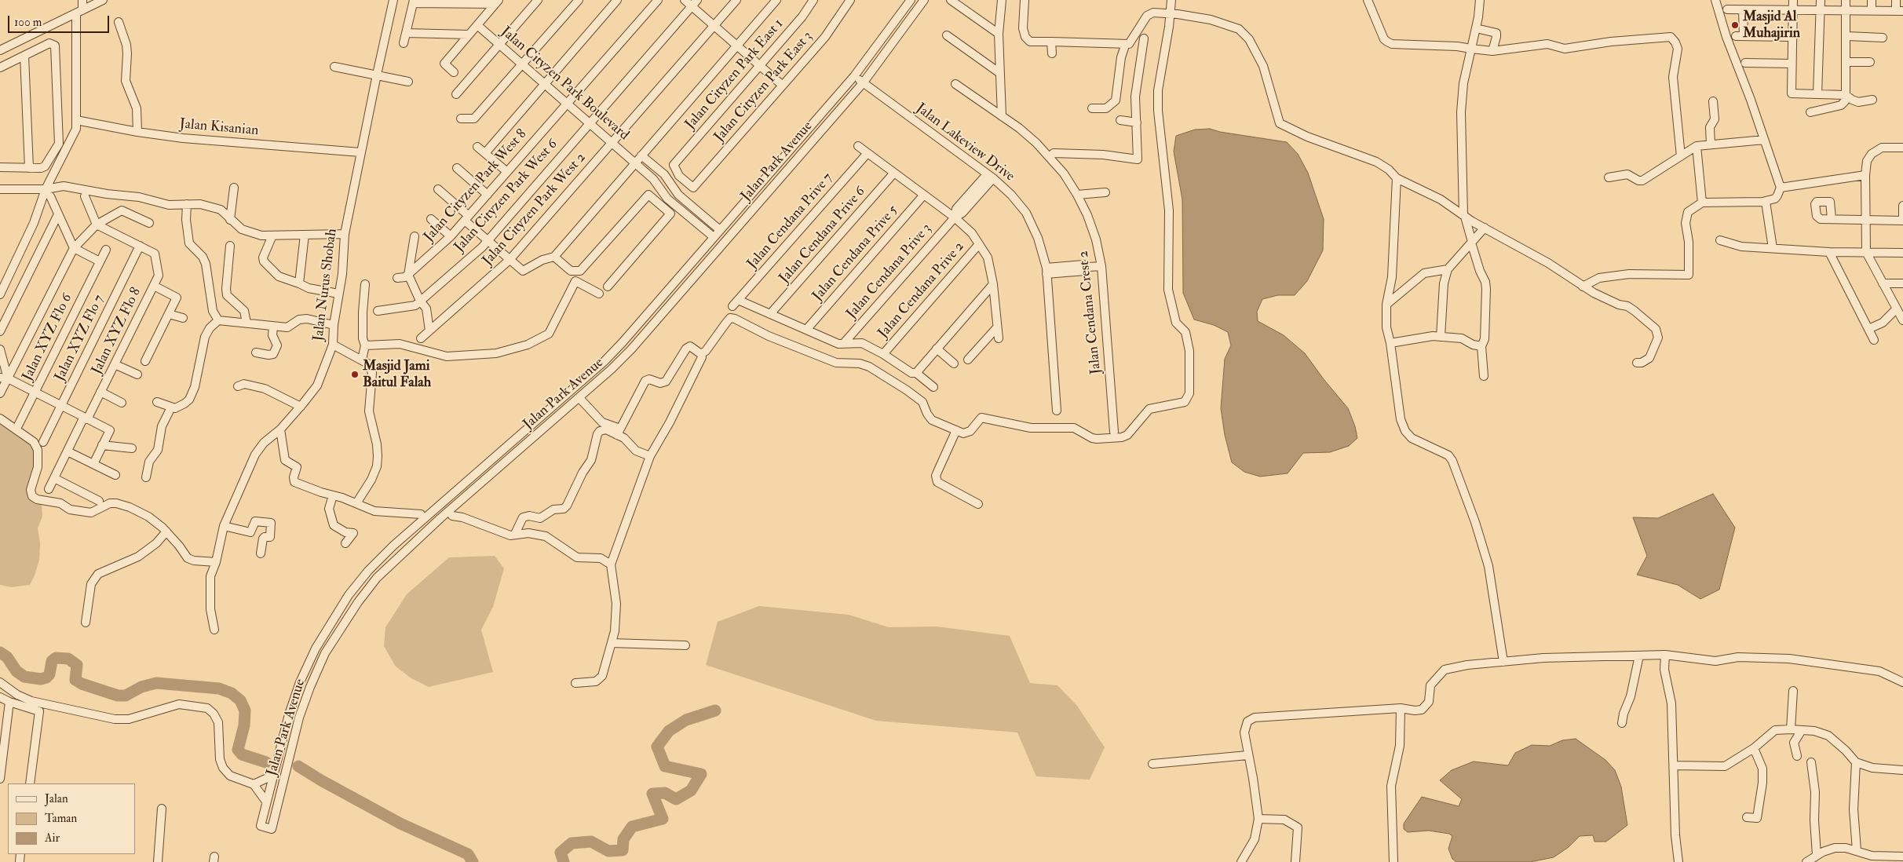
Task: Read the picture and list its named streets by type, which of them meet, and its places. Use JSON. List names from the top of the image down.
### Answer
{
  "streets": {
    "street": [
      "Jalan Cityzen Park East 1",
      "Jalan Cityzen Park Boulevard",
      "Jalan Cityzen Park East 3",
      "Jalan Kisanian",
      "Jalan Lakeview Drive",
      "Jalan Park Avenue",
      "Jalan Cityzen Park West 8",
      "Jalan Cityzen Park West 6",
      "Jalan Cityzen Park West 2",
      "Jalan Cendana Prive 7",
      "Jalan Cendana Prive 6",
      "Jalan Cendana Prive 5",
      "Jalan Cendana Prive 3",
      "Jalan Nurus Shobah",
      "Jalan Cendana Prive 2",
      "Jalan Cendana Crest 2",
      "Jalan XYZ Flo 8",
      "Jalan XYZ Flo 6",
      "Jalan XYZ Flo 7"
    ]
  },
  "crossings": [
    ["Jalan Cityzen Park East 1", "Jalan Cityzen Park East 3"],
    ["Jalan Cityzen Park Boulevard", "Jalan Park Avenue"],
    ["Jalan Cityzen Park Boulevard", "Jalan Cityzen Park West 8"],
    ["Jalan Cityzen Park Boulevard", "Jalan Cityzen Park West 6"],
    ["Jalan Cityzen Park Boulevard", "Jalan Cityzen Park West 2"],
    ["Jalan Kisanian", "Jalan Nurus Shobah"],
    ["Jalan Lakeview Drive", "Jalan Park Avenue"],
    ["Jalan Lakeview Drive", "Jalan Cendana Prive 3"],
    ["Jalan Cendana Prive 7", "Jalan Cendana Prive 6"],
    ["Jalan XYZ Flo 8", "Jalan XYZ Flo 7"]
  ],
  "places": ["Masjid Al Muhajirin", "Masjid Jami Baitul Falah"],
  "legend": ["Jalan", "Taman", "Air"],
  "scale_bar": "100 m"
}
